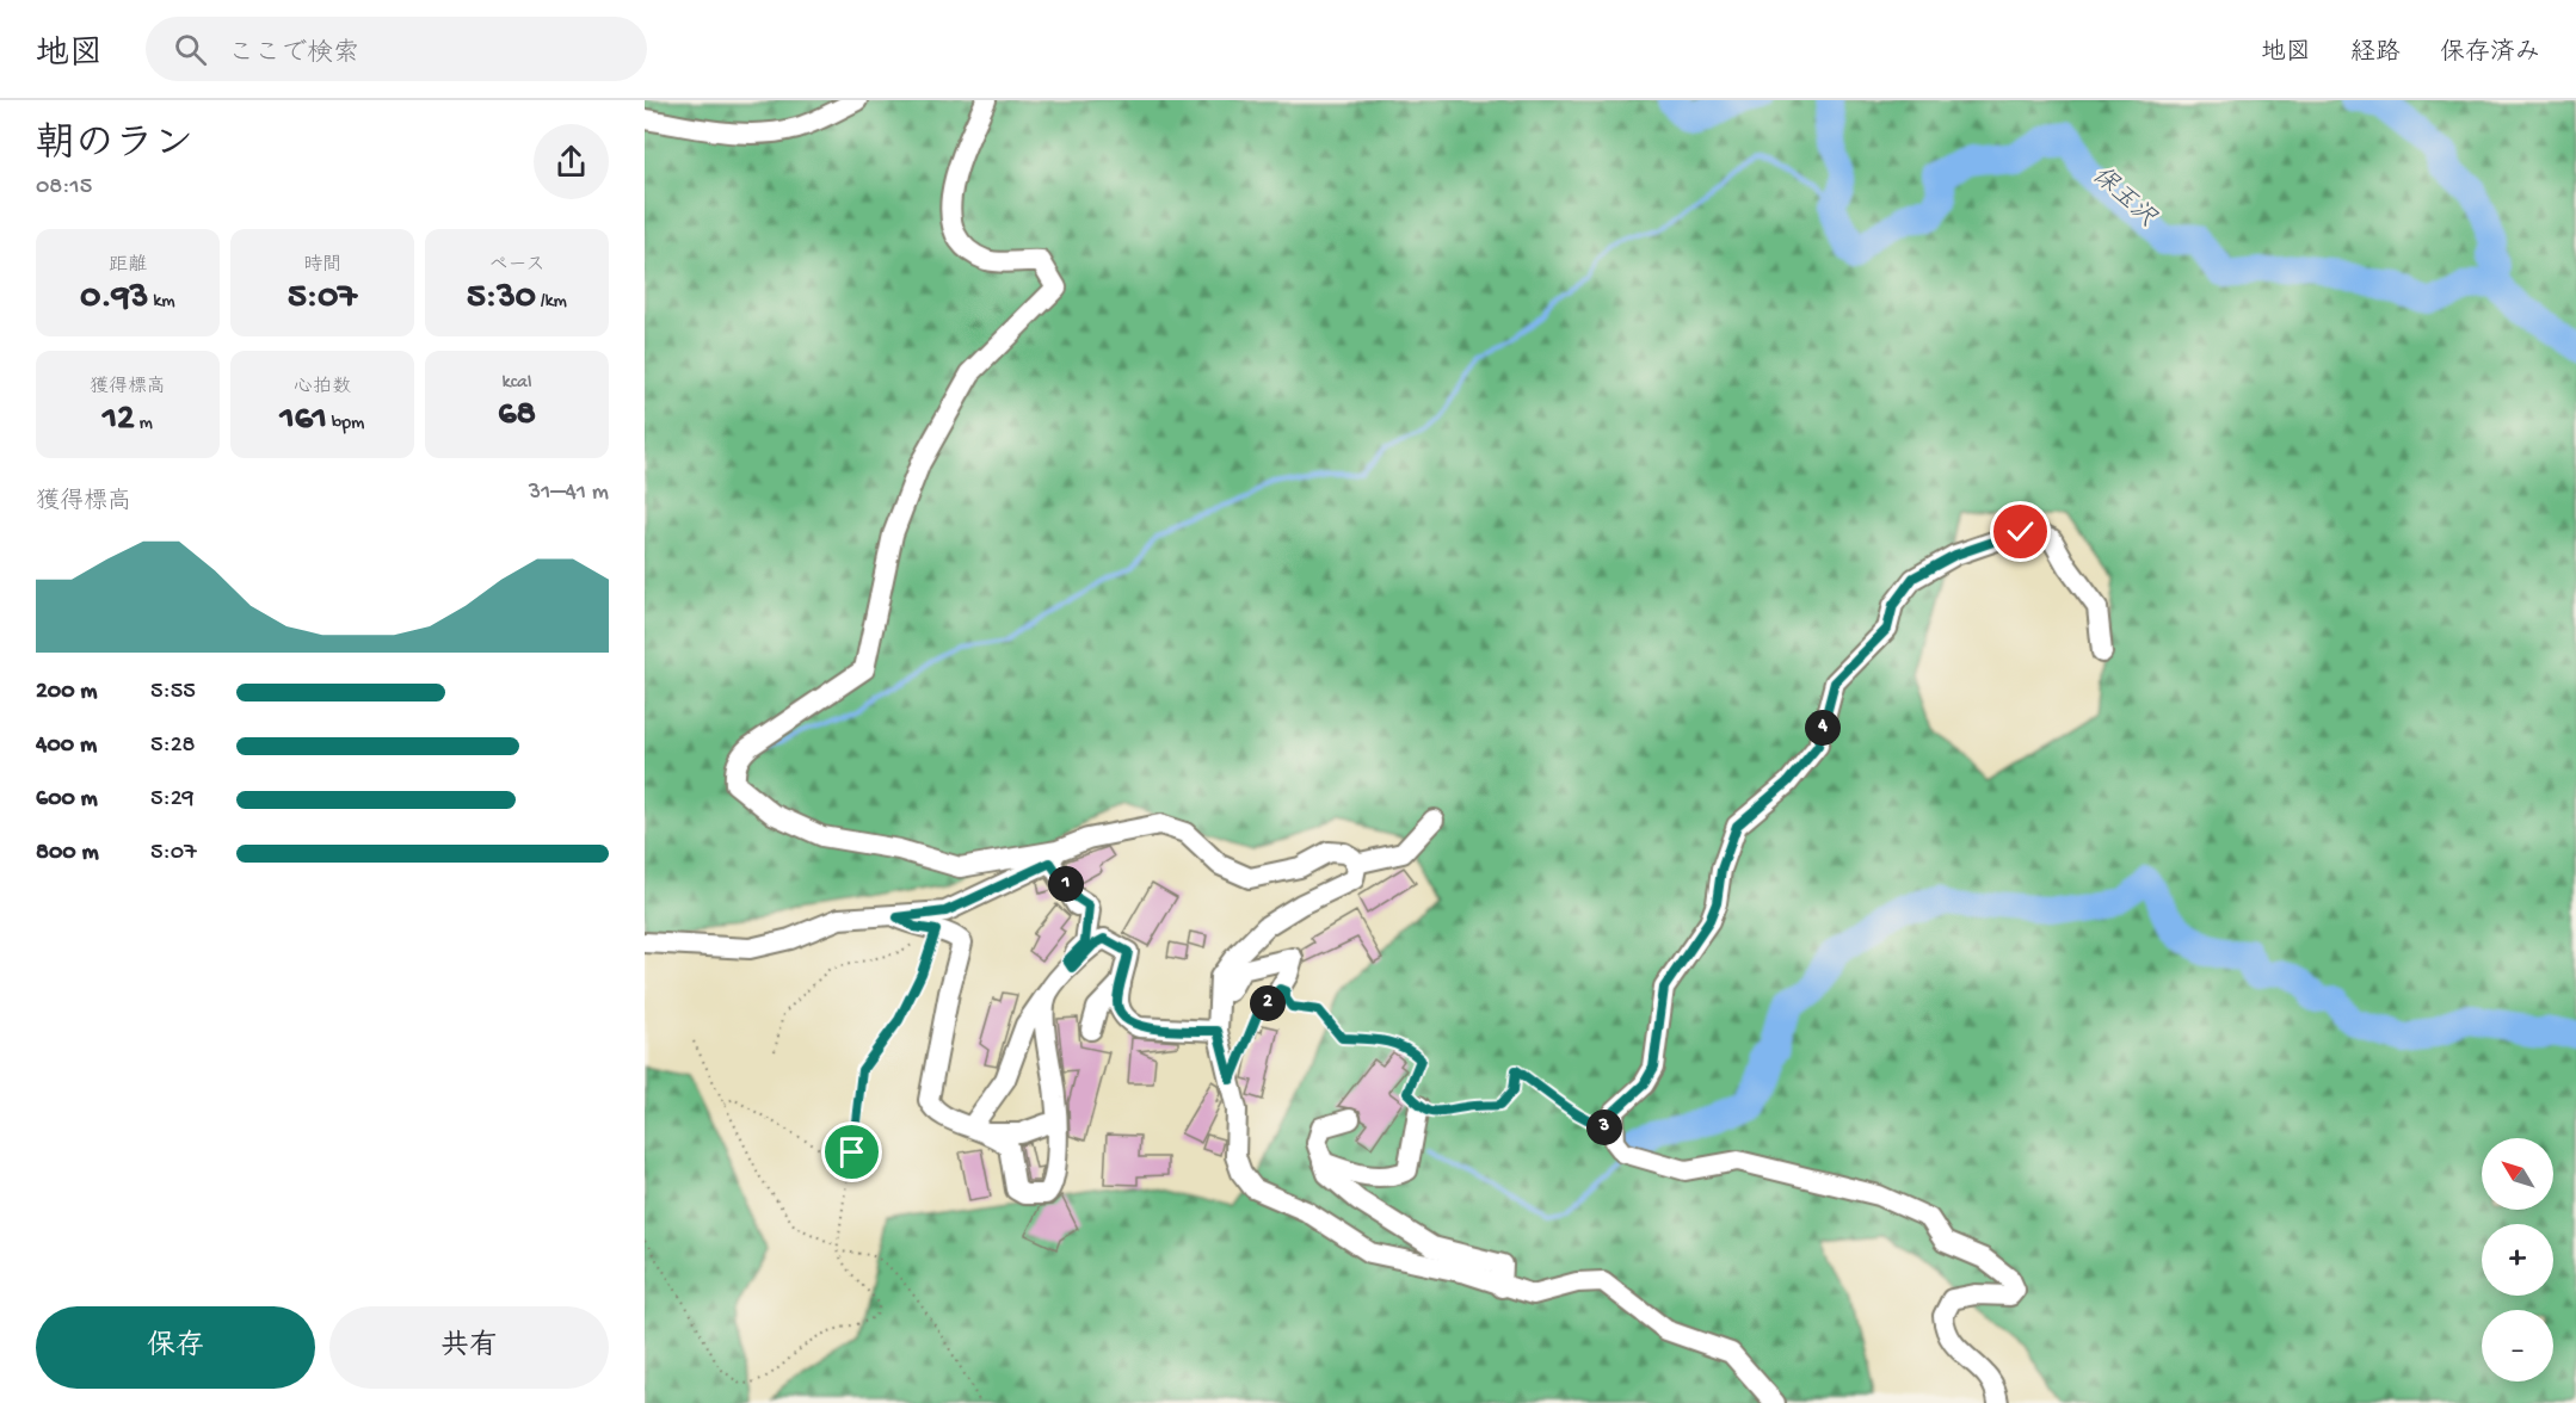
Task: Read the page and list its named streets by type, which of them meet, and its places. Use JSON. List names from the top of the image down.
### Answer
{
  "water": ["保玉沢"],
  "north": "top left",
  "page": {
    "header": "地図",
    "search": "ここで検索",
    "nav": ["地図", "経路", "保存済み"],
    "heading": ["朝のラン", "08:15"],
    "stats": [
      ["距離", "0.93 km"],
      ["時間", "5:07"],
      ["ペース", "5:30 /km"],
      ["獲得標高", "12 m"],
      ["心拍数", "161 bpm"],
      ["kcal", "68"]
    ],
    "chart": ["獲得標高", "31–41 m"],
    "list": [
      {
        "name": "200 m",
        "note": "5:55"
      },
      {
        "name": "400 m",
        "note": "5:28"
      },
      {
        "name": "600 m",
        "note": "5:29"
      },
      {
        "name": "800 m",
        "note": "5:07"
      }
    ],
    "pins": [
      "4",
      "1",
      "2",
      "3"
    ],
    "map_buttons": ["+", "−"],
    "buttons": ["保存", "共有"]
  }
}
